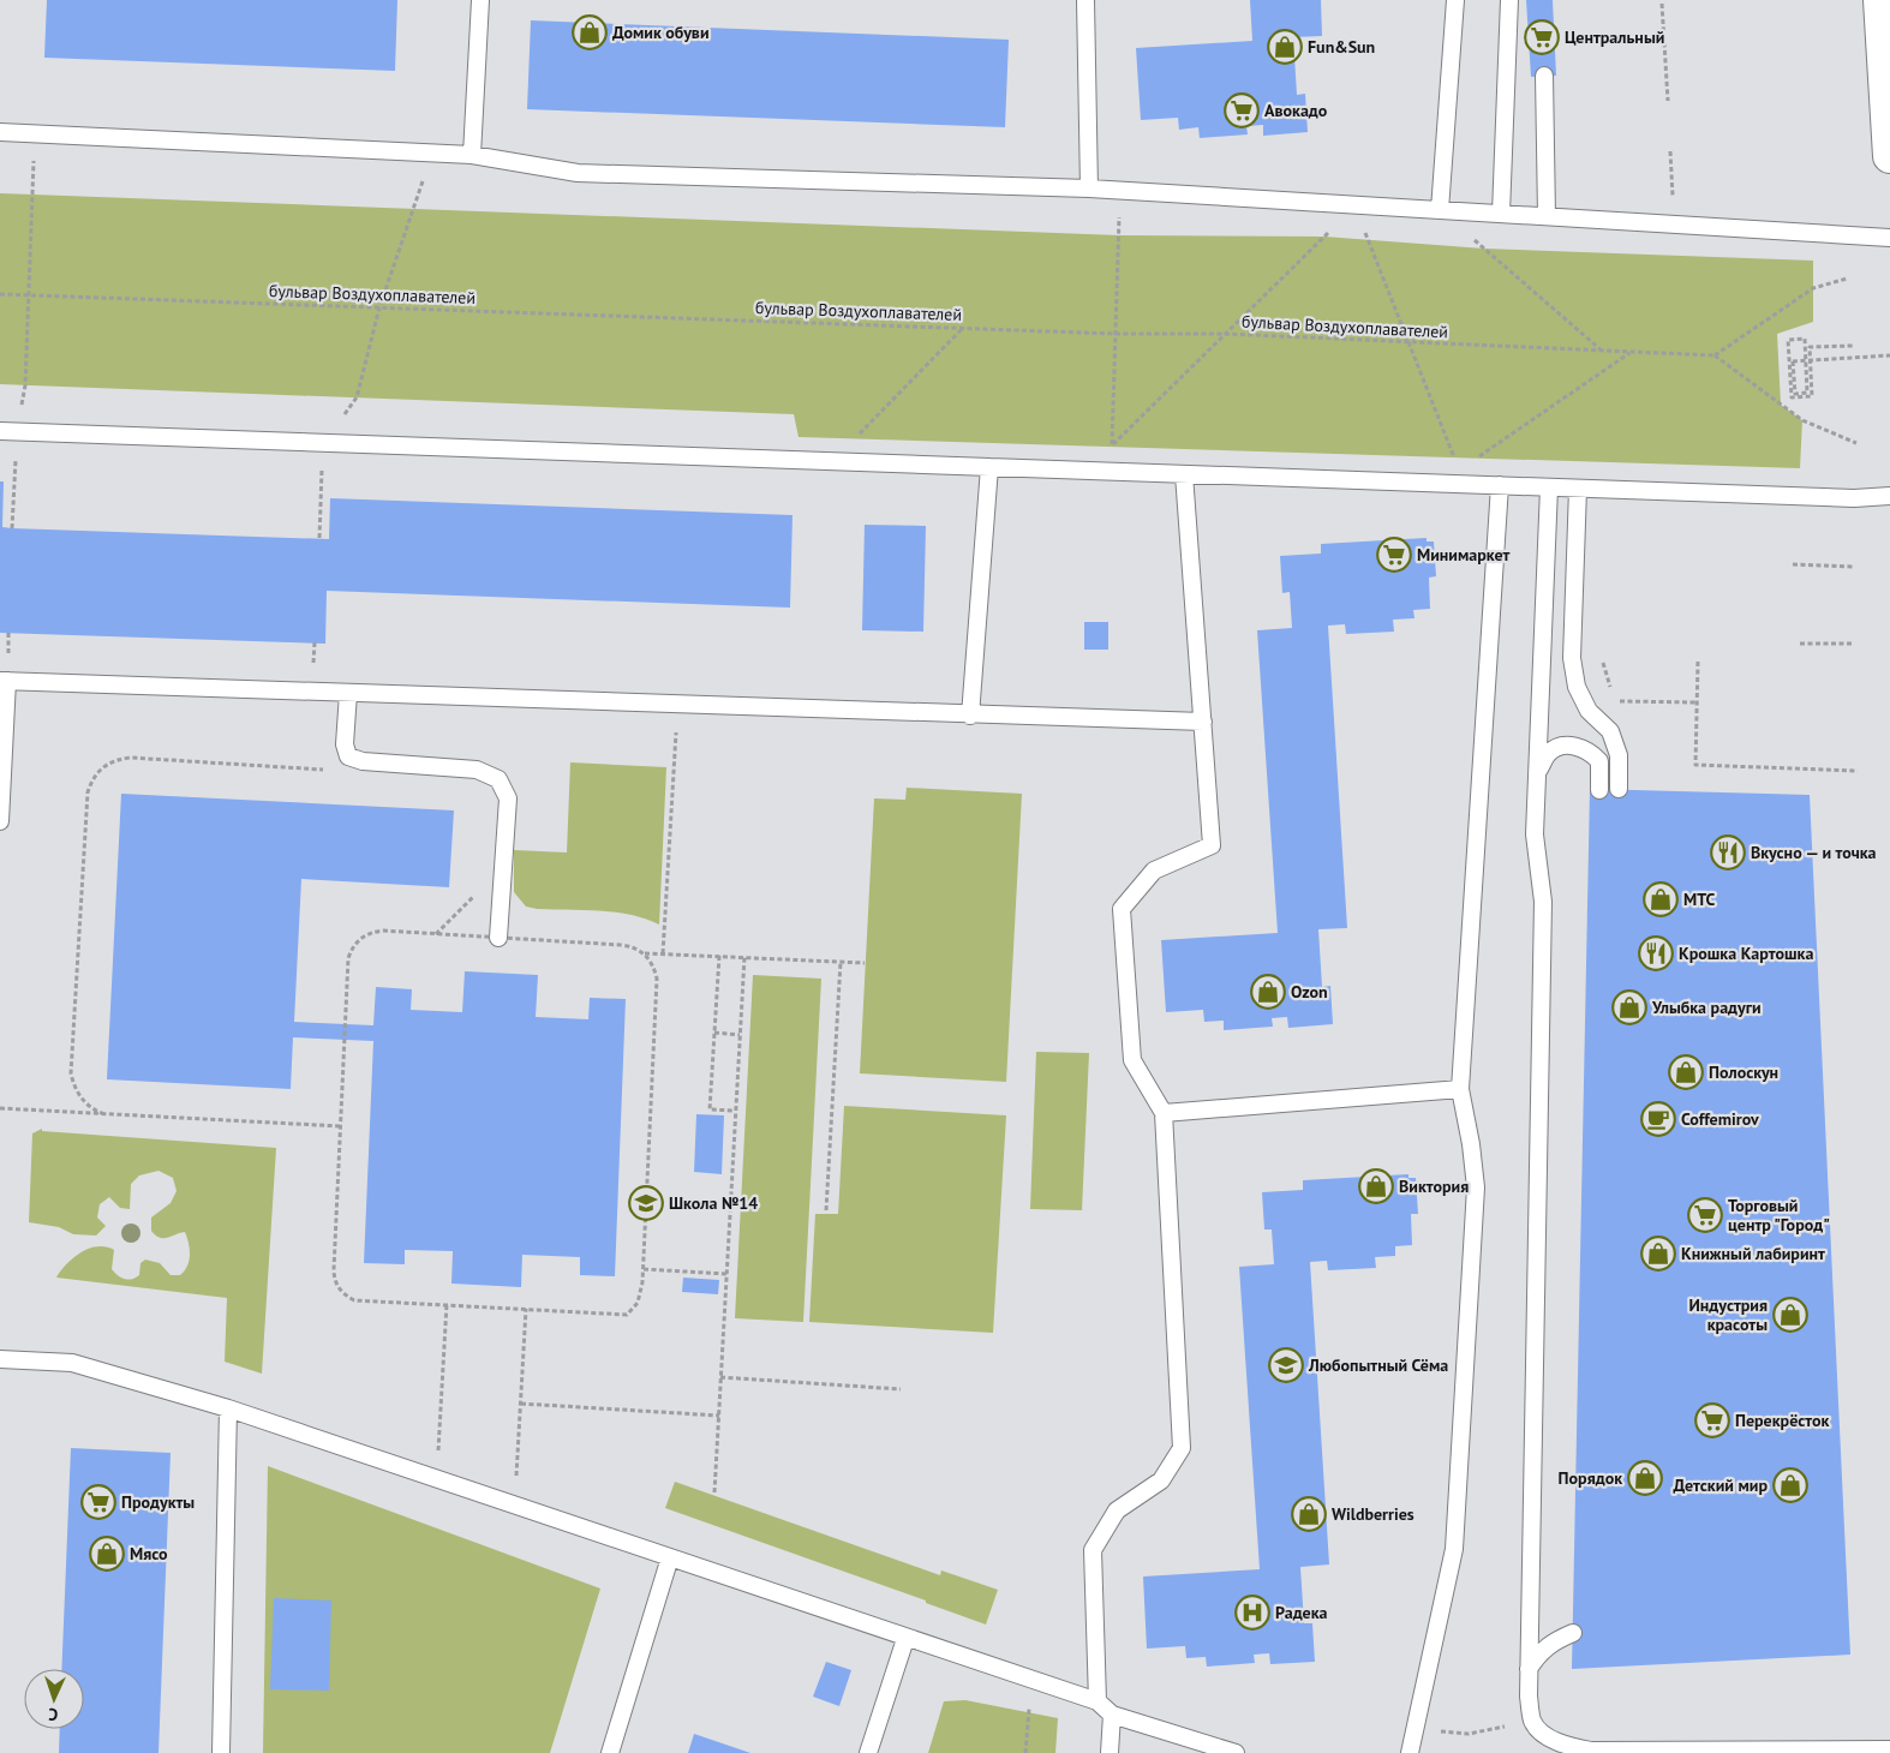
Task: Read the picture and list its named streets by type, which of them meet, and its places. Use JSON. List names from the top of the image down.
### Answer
{
  "streets": {
    "path": ["бульвар Воздухоплавателей"]
  },
  "places": {
    "shop": [
      "Домик обуви",
      "Fun&Sun",
      "МТС",
      "Ozon",
      "Улыбка радуги",
      "Полоскун",
      "Виктория",
      "Книжный лабиринт",
      "Индустрия красоты",
      "Порядок",
      "Детский мир",
      "Wildberries",
      "Мясо"
    ],
    "supermarket": [
      "Центральный",
      "Авокадо",
      "Минимаркет",
      "Торговый центр \"Город\"",
      "Перекрёсток",
      "Продукты"
    ],
    "restaurant": ["Вкусно — и точка", "Крошка Картошка"],
    "cafe": ["Coffemirov"],
    "school or university": ["Школа №14", "Любопытный Сёма"],
    "hospital": ["Радека"]
  },
  "north": "bottom"
}
